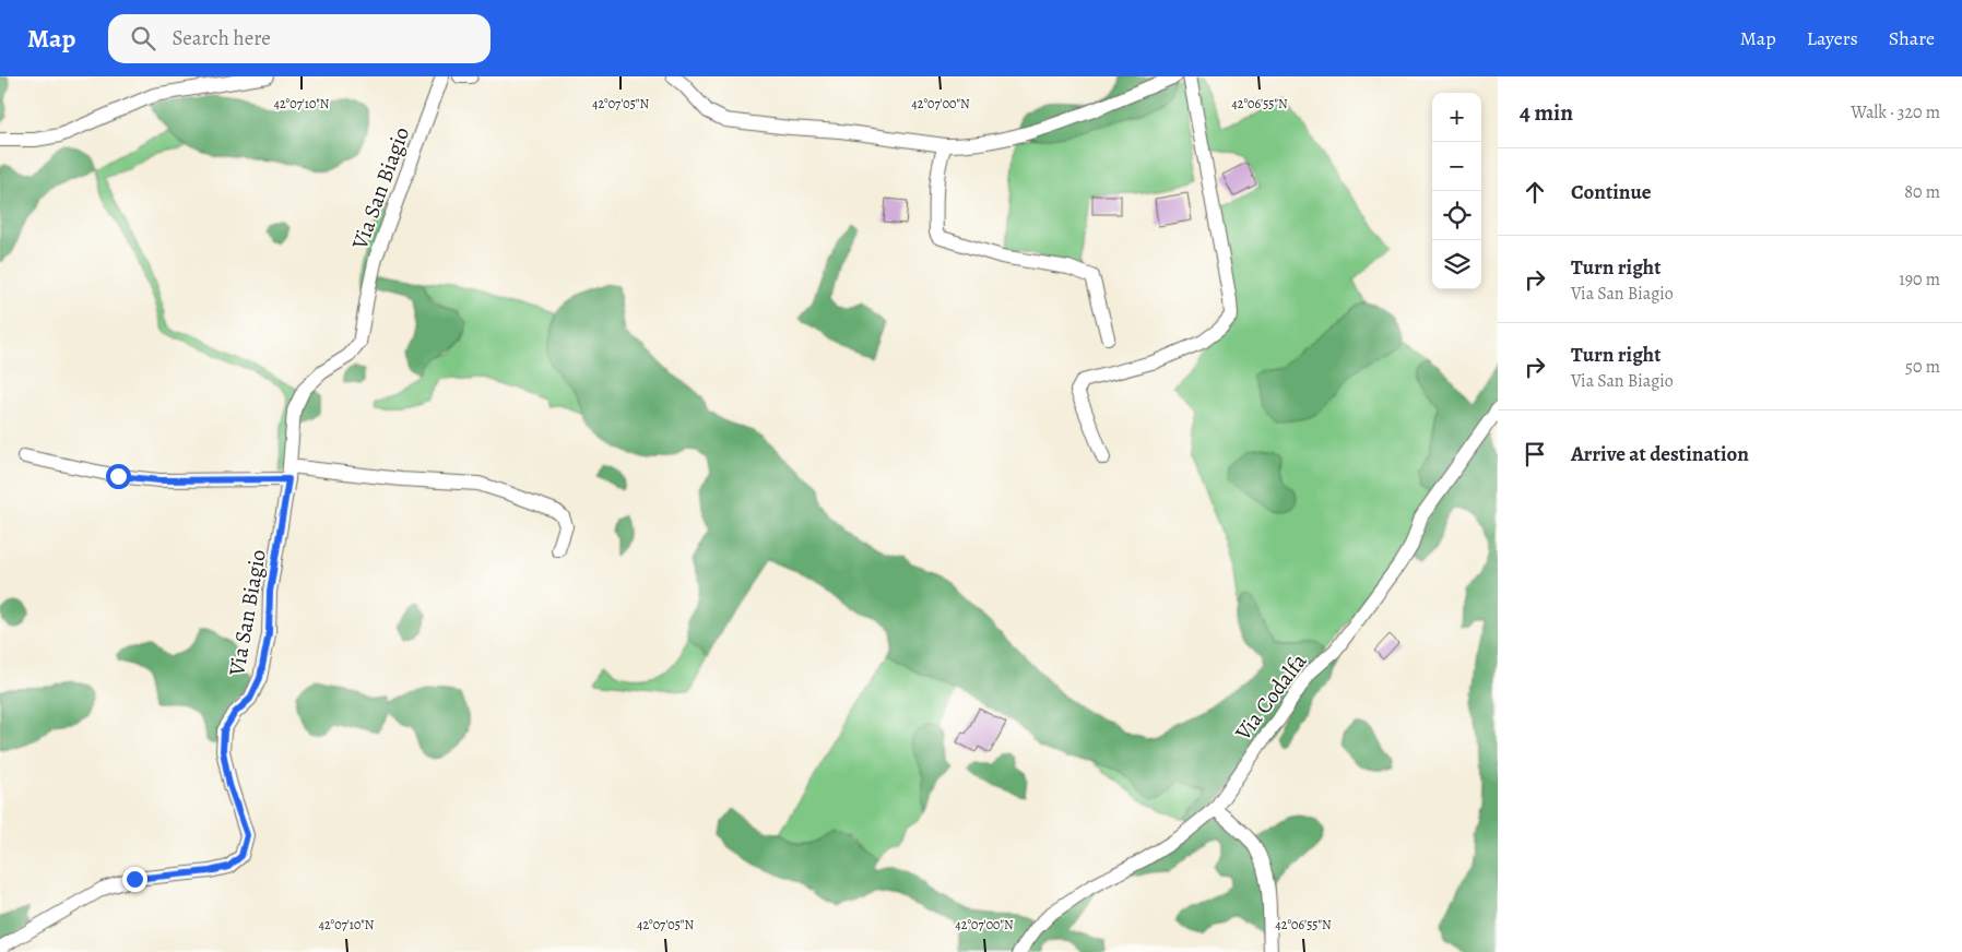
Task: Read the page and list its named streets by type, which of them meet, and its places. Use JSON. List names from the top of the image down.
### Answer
{
  "streets": {
    "street": ["Via San Biagio", "Via Codalfa"]
  },
  "page": {
    "header": "Map",
    "search": "Search here",
    "nav": ["Map", "Layers", "Share"],
    "heading": ["4 min", "Walk · 320 m"],
    "map_buttons": ["+", "−"],
    "list": [
      ["Continue", "80 m"],
      ["Turn right", "Via San Biagio", "190 m"],
      ["Turn right", "Via San Biagio", "50 m"],
      "Arrive at destination"
    ]
  },
  "coordinates": [
    "42°07'10\"N",
    "42°07'05\"N",
    "42°07'00\"N",
    "42°06'55\"N"
  ]
}
